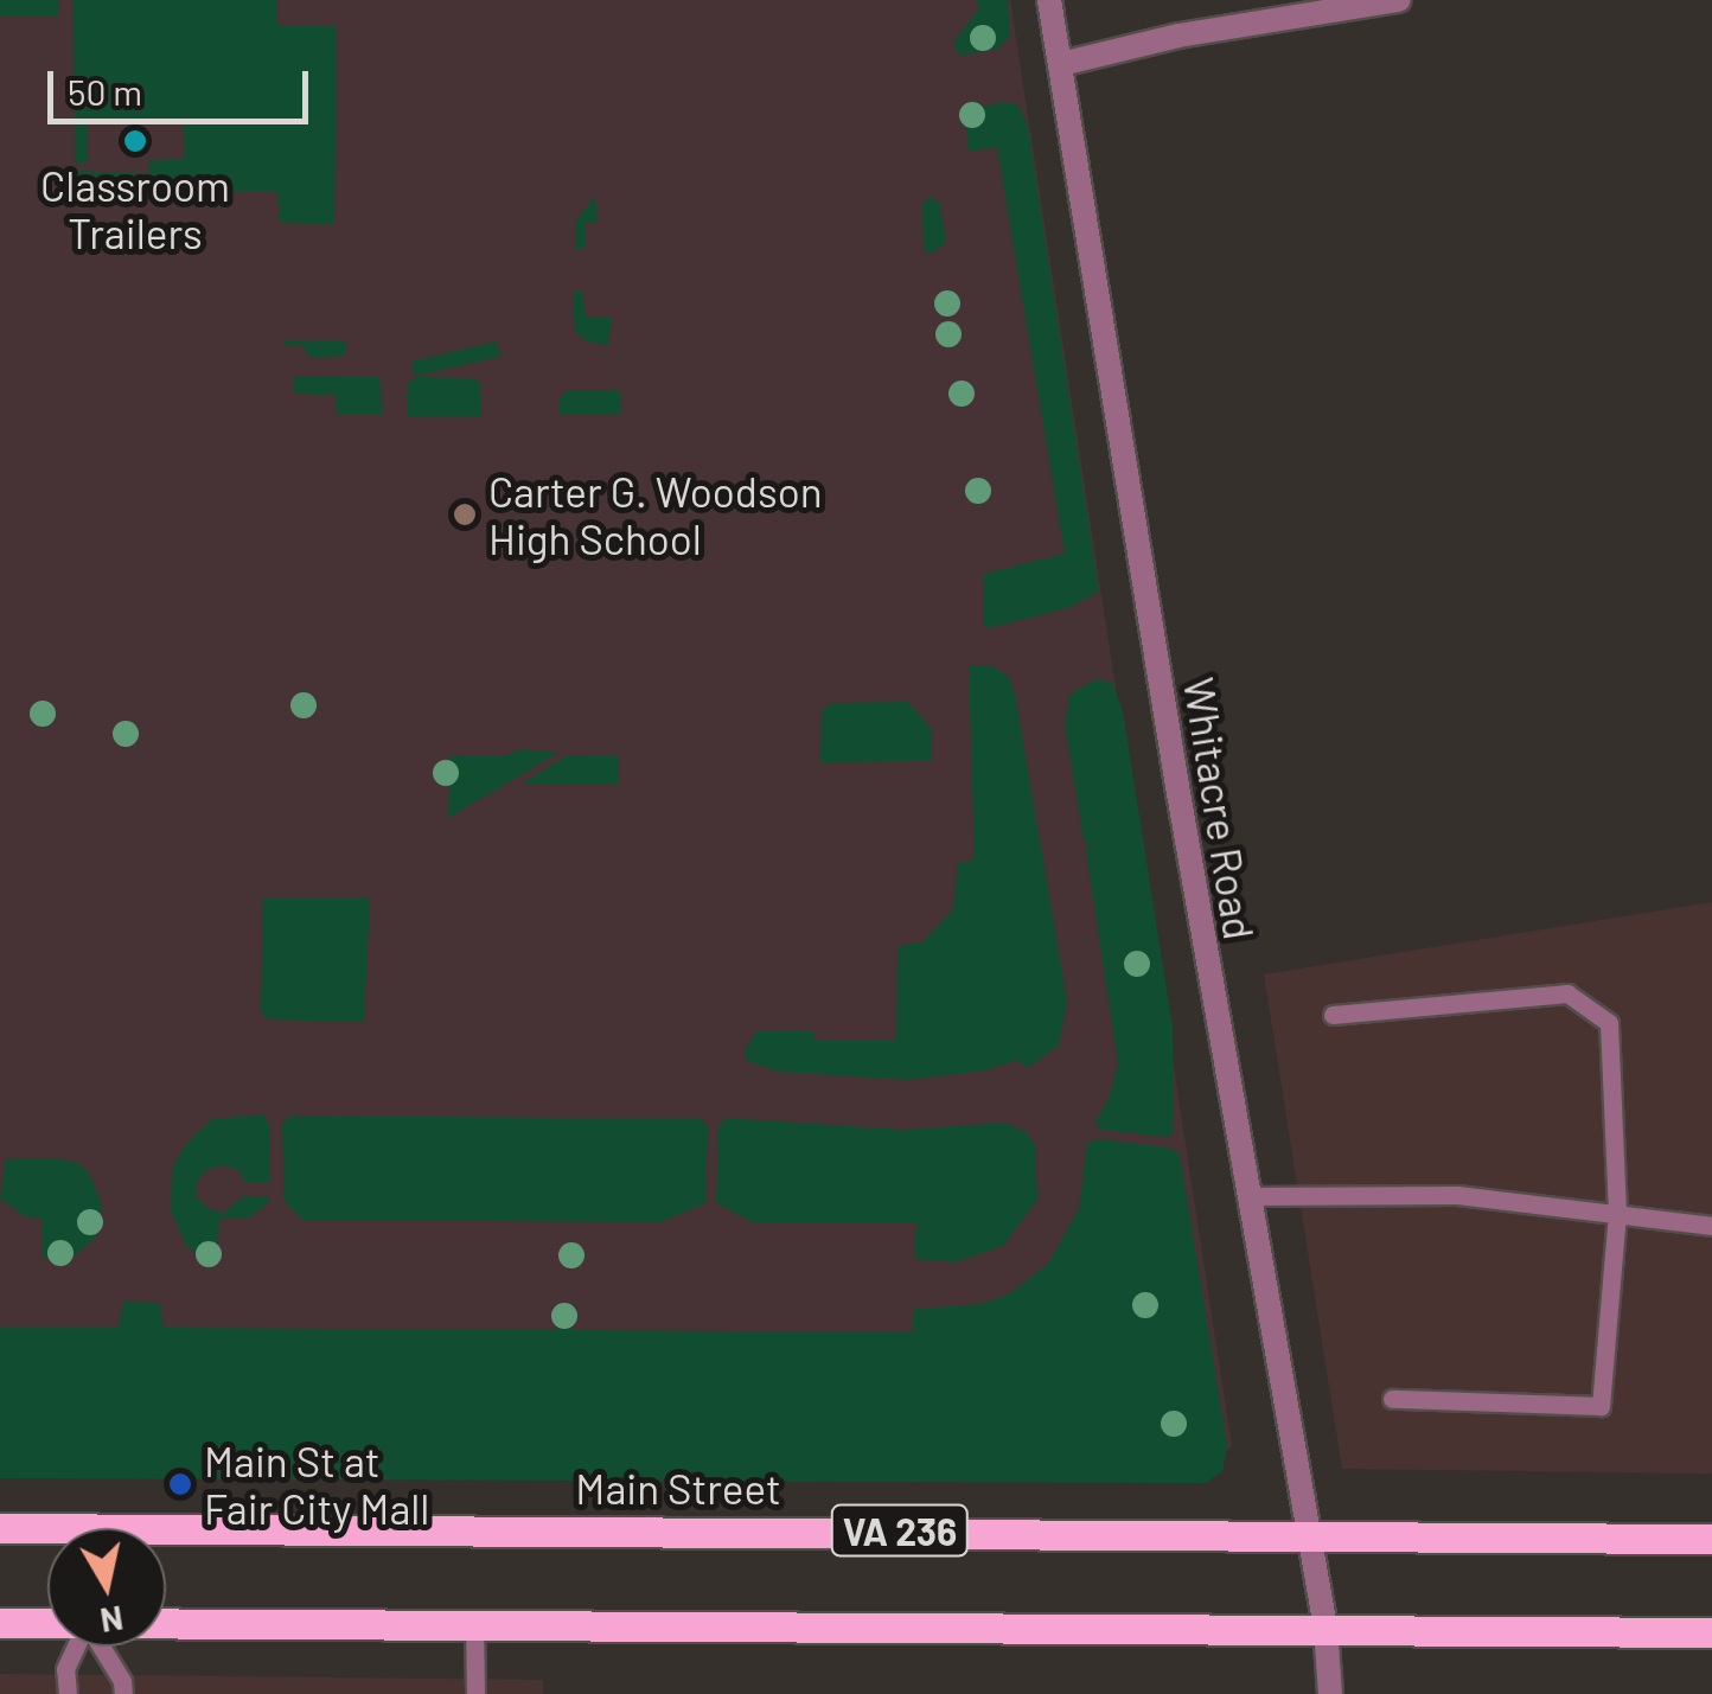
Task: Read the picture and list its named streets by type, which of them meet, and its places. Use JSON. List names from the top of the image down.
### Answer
{
  "streets": {
    "main road": ["Main Street", "VA 236"],
    "street": ["Whitacre Road"]
  },
  "crossings": [
    ["Whitacre Road", "Main Street"],
    ["Whitacre Road", "VA 236"]
  ],
  "places": ["Classroom Trailers", "Carter G. Woodson High School", "Main St at Fair City Mall"],
  "scale_bar": "50 m",
  "north": "bottom"
}
